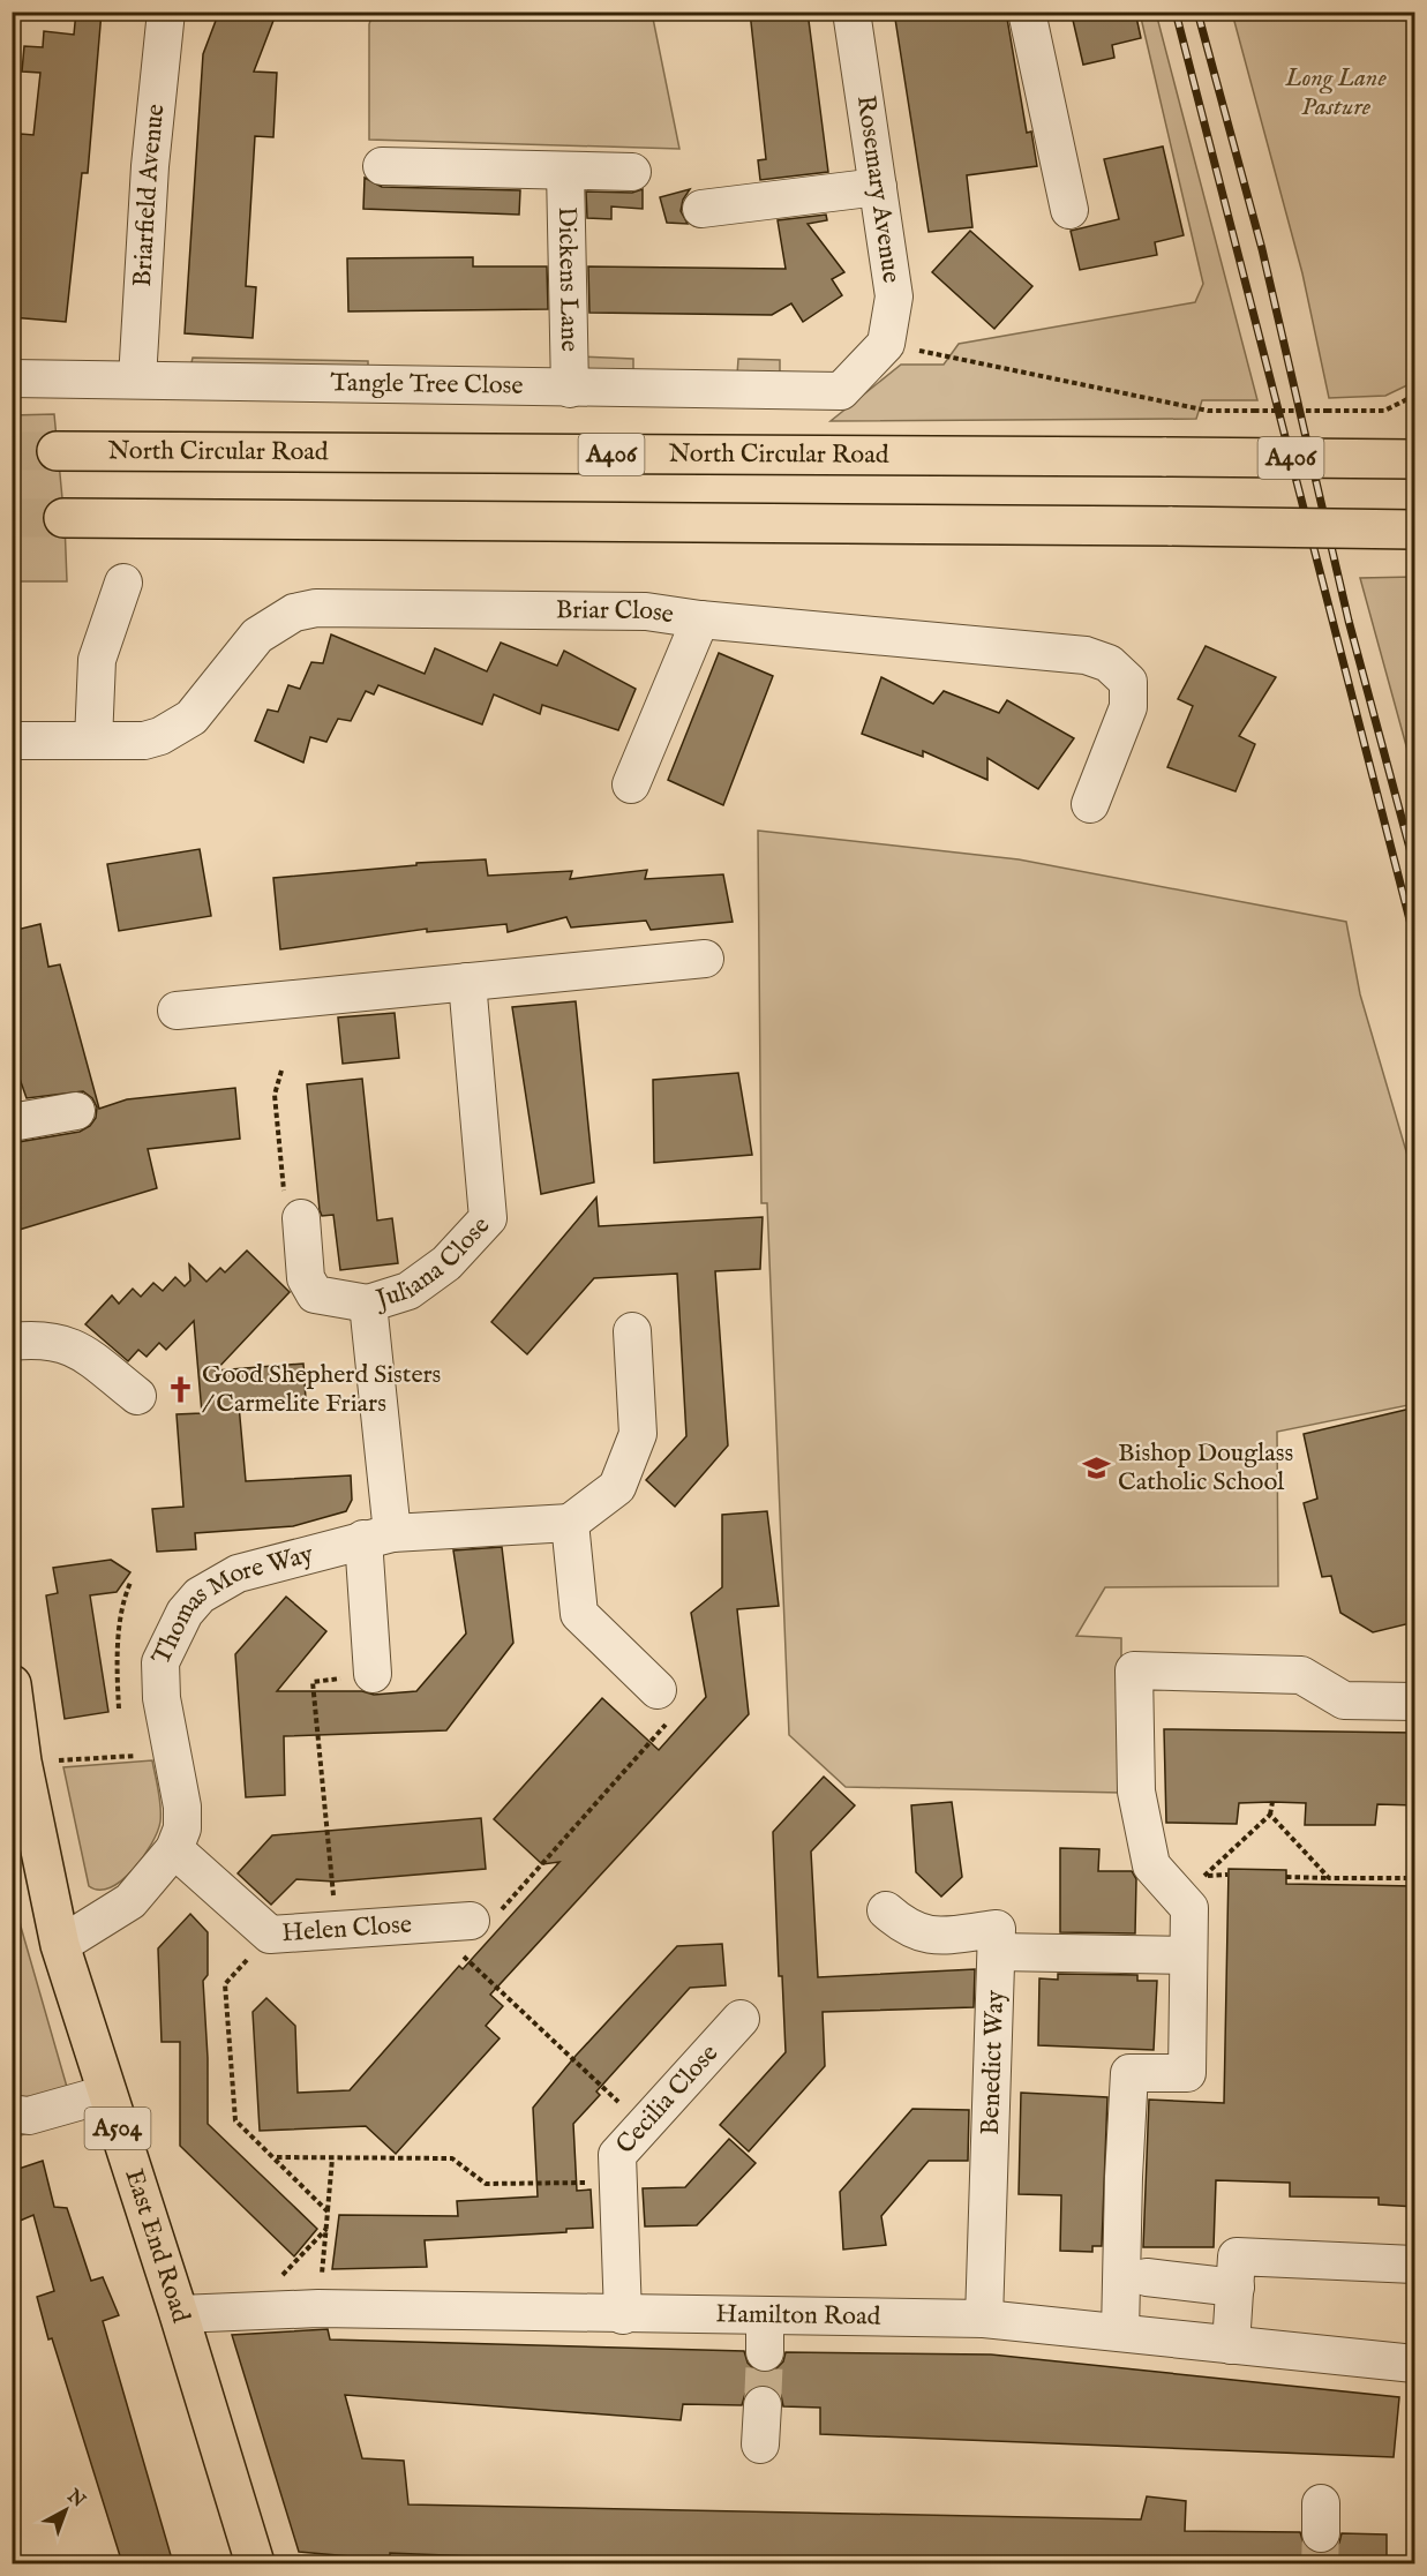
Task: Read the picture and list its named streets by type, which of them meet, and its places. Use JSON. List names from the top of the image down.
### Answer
{
  "streets": {
    "main road": [
      "North Circular Road",
      "A406",
      "A504",
      "East End Road"
    ],
    "street": [
      "Rosemary Avenue",
      "Briarfield Avenue",
      "Dickens Lane",
      "Tangle Tree Close",
      "Briar Close",
      "Juliana Close",
      "Thomas More Way",
      "Helen Close",
      "Benedict Way",
      "Cecilia Close",
      "Hamilton Road"
    ]
  },
  "crossings": [
    ["Rosemary Avenue", "Tangle Tree Close"],
    ["Briarfield Avenue", "Tangle Tree Close"],
    ["Dickens Lane", "Tangle Tree Close"],
    ["Juliana Close", "Thomas More Way"],
    ["Thomas More Way", "Helen Close"],
    ["Thomas More Way", "East End Road"],
    ["Benedict Way", "Hamilton Road"],
    ["Cecilia Close", "Hamilton Road"],
    ["East End Road", "Hamilton Road"]
  ],
  "parks": ["Long Lane Pasture"],
  "places": {
    "church": ["Good Shepherd Sisters / Carmelite Friars"],
    "school or university": ["Bishop Douglass Catholic School"]
  },
  "north": "top right"
}
